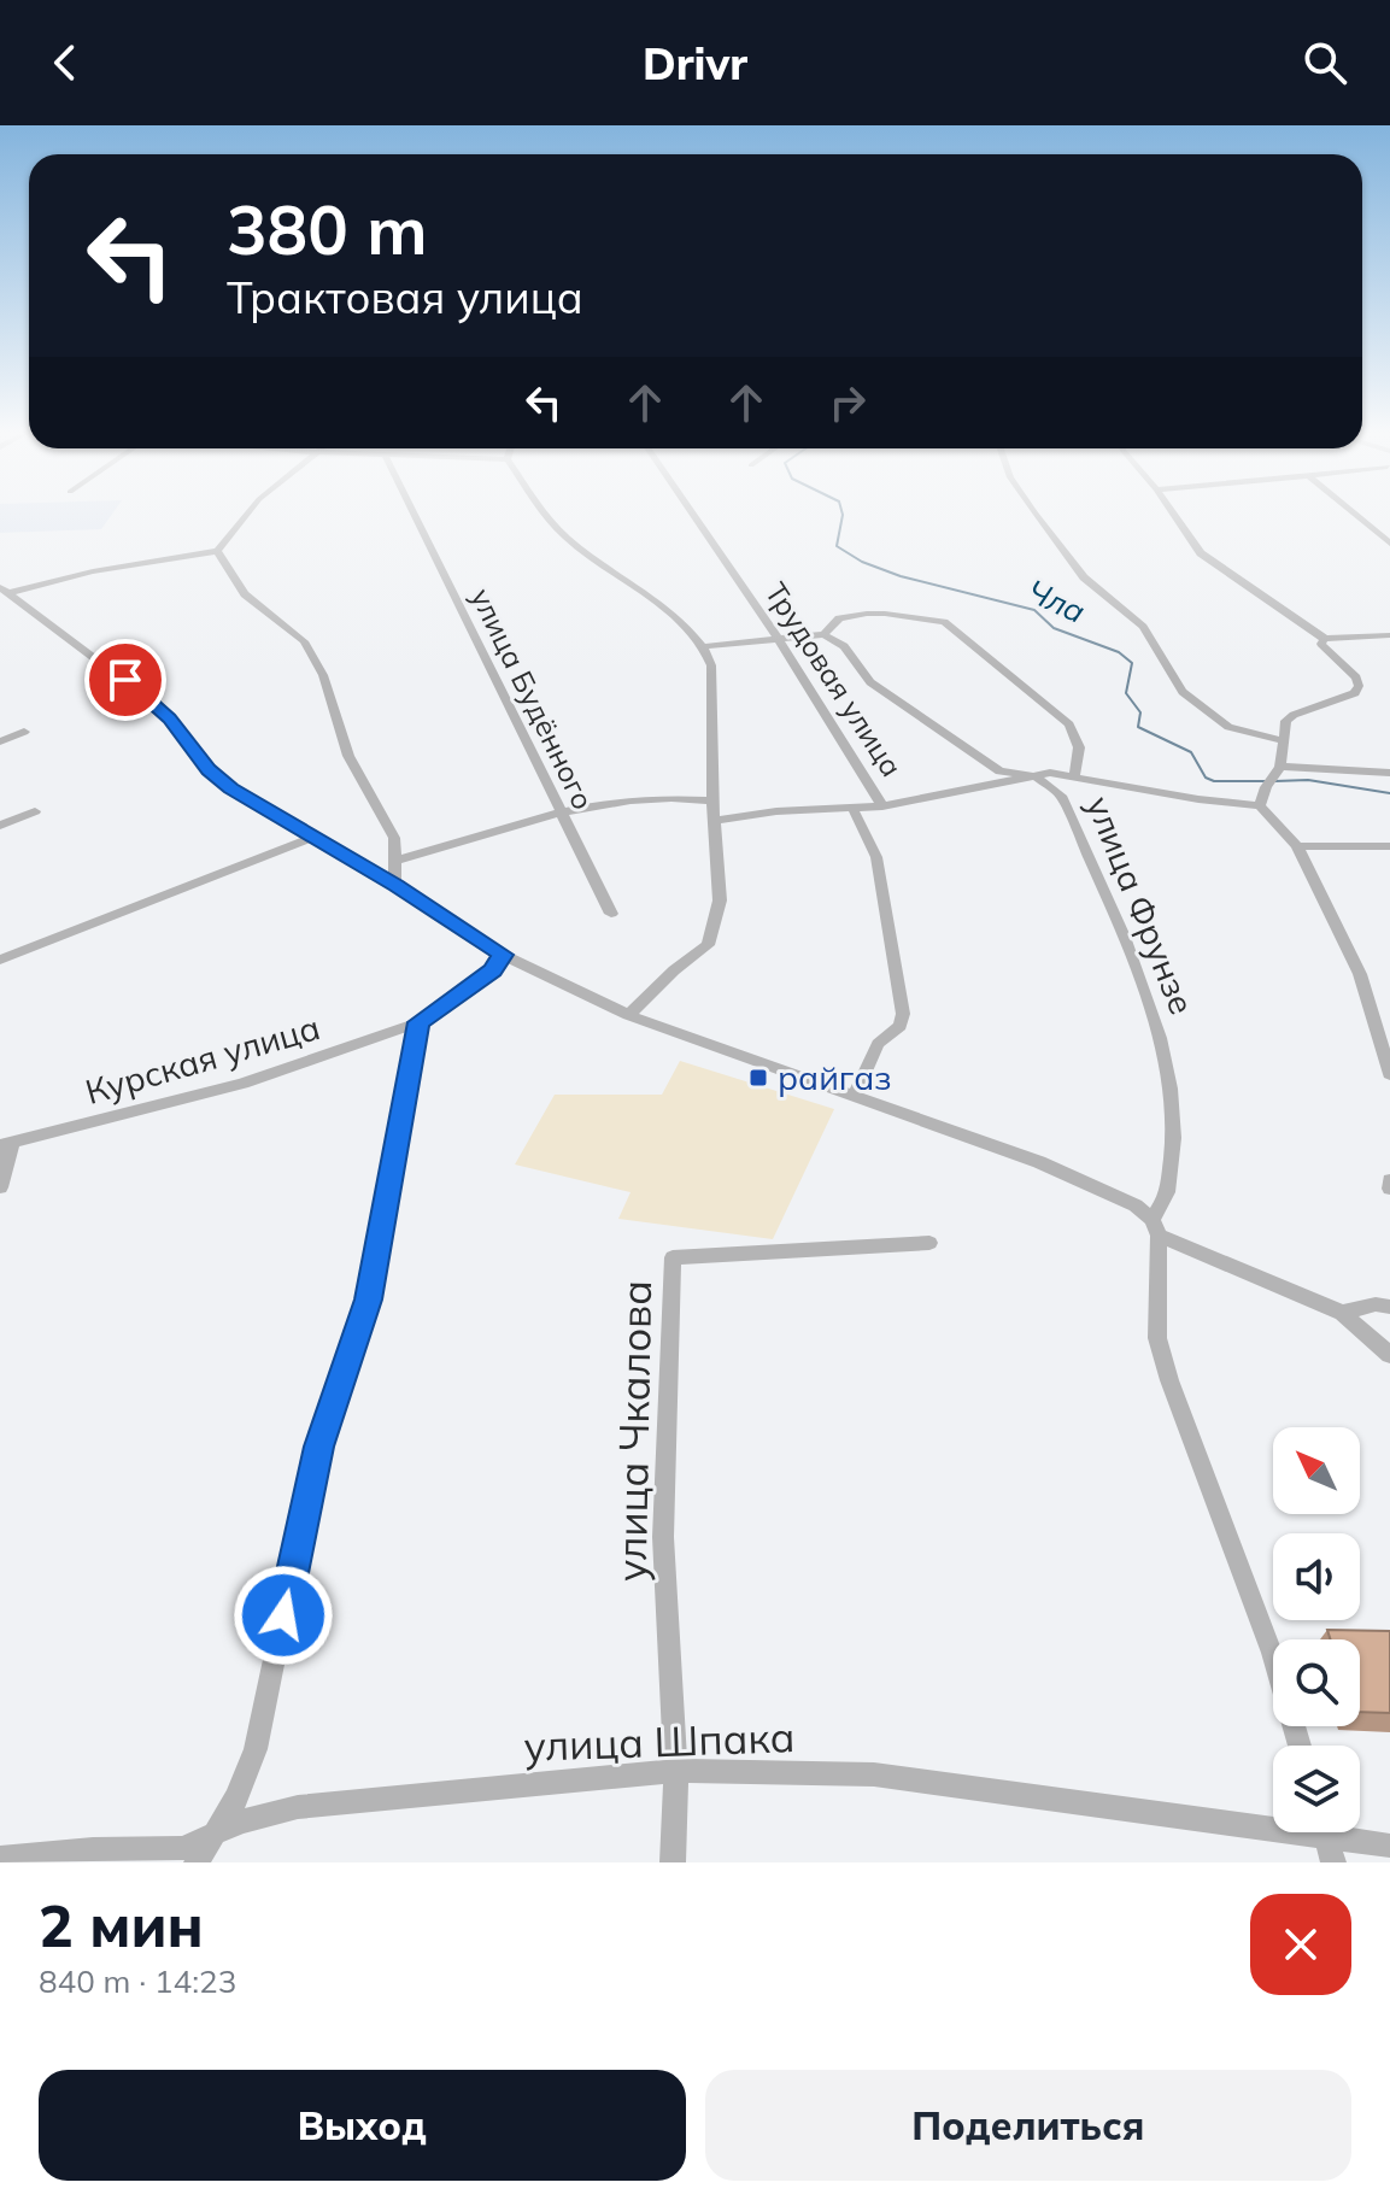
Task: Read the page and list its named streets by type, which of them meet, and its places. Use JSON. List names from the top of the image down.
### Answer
{
  "streets": {
    "street": [
      "Трудовая улица",
      "улица Будённого",
      "улица Фрунзе",
      "Курская улица",
      "улица Чкалова",
      "улица Шпака"
    ]
  },
  "crossings": [
    ["улица Чкалова", "улица Шпака"]
  ],
  "water": ["Чла"],
  "places": {
    "transit": ["райгаз"]
  },
  "north": "top left",
  "page": {
    "header": "Drivr",
    "turn": ["380 m", "Трактовая улица"],
    "heading": ["2 мин", "840 m · 14:23"],
    "buttons": ["Выход", "Поделиться"]
  }
}
